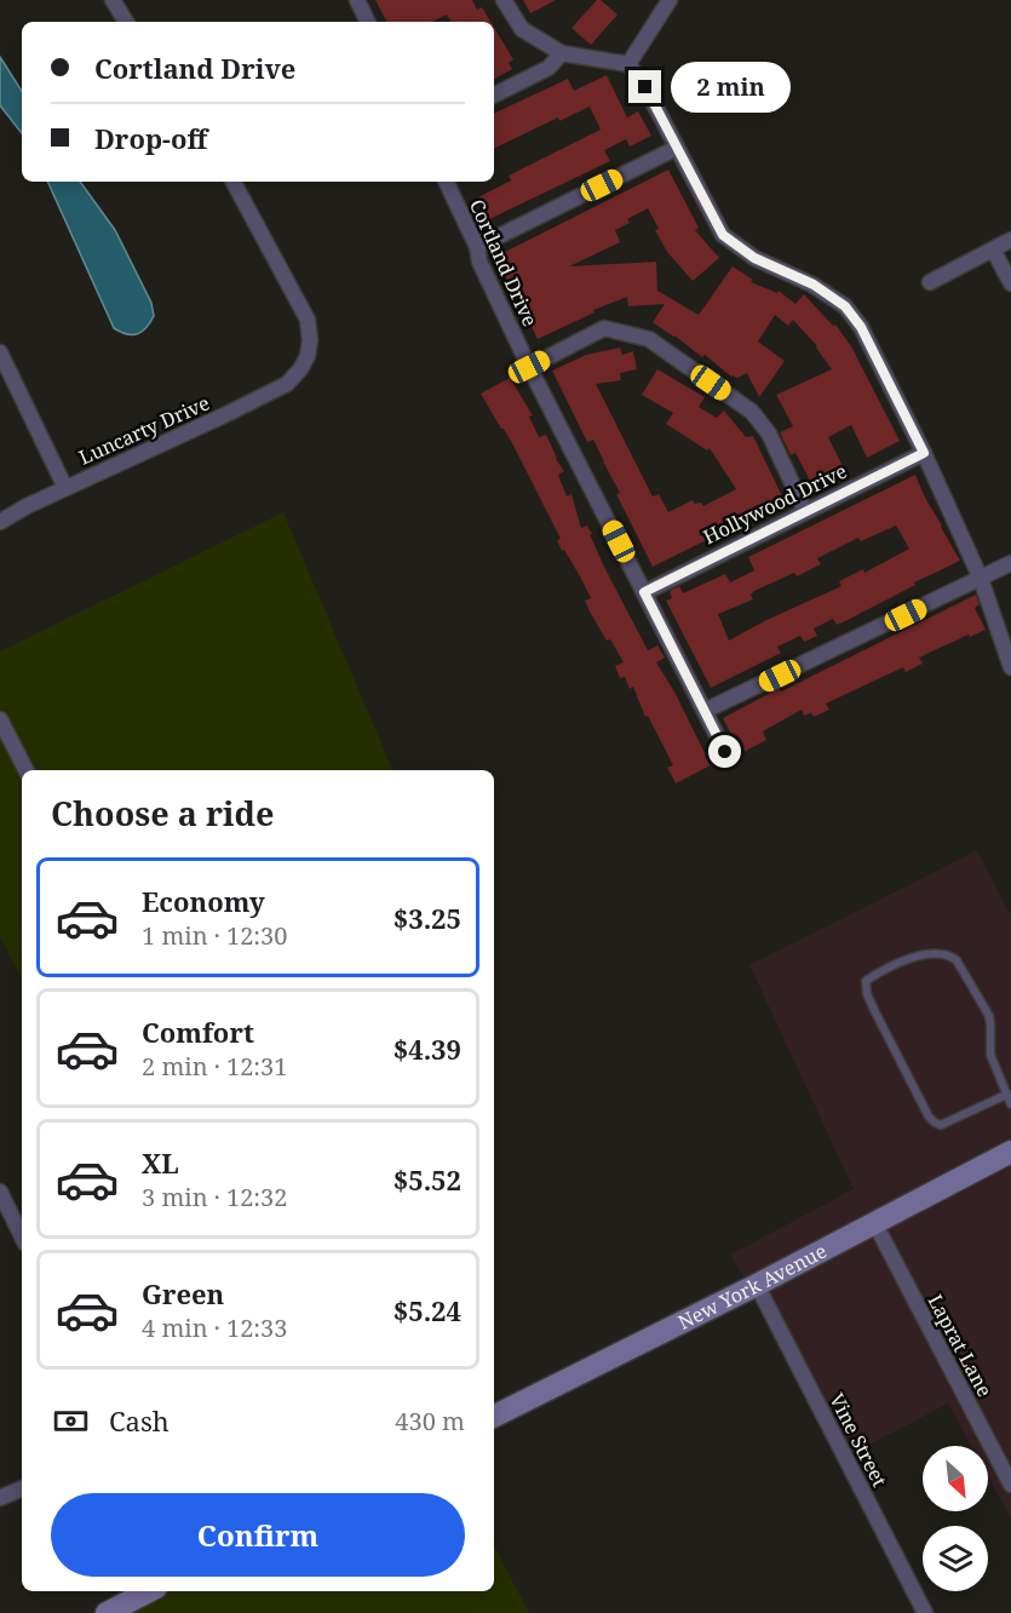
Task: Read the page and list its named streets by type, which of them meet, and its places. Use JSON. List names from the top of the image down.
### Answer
{
  "streets": {
    "street": [
      "Cortland Drive",
      "Luncarty Drive",
      "Hollywood Drive",
      "New York Avenue",
      "Laprat Lane",
      "Vine Street"
    ]
  },
  "crossings": [
    ["Cortland Drive", "Hollywood Drive"],
    ["New York Avenue", "Laprat Lane"],
    ["New York Avenue", "Vine Street"]
  ],
  "north": "bottom right",
  "page": {
    "banner": ["Cortland Drive", "Drop-off"],
    "bubble": "2 min",
    "heading": "Choose a ride",
    "list": [
      {
        "name": "Economy",
        "note": "1 min · 12:30",
        "value": "$3.25"
      },
      {
        "name": "Comfort",
        "note": "2 min · 12:31",
        "value": "$4.39"
      },
      {
        "name": "XL",
        "note": "3 min · 12:32",
        "value": "$5.52"
      },
      {
        "name": "Green",
        "note": "4 min · 12:33",
        "value": "$5.24"
      }
    ],
    "pay": ["Cash", "430 m"],
    "buttons": "Confirm"
  }
}
